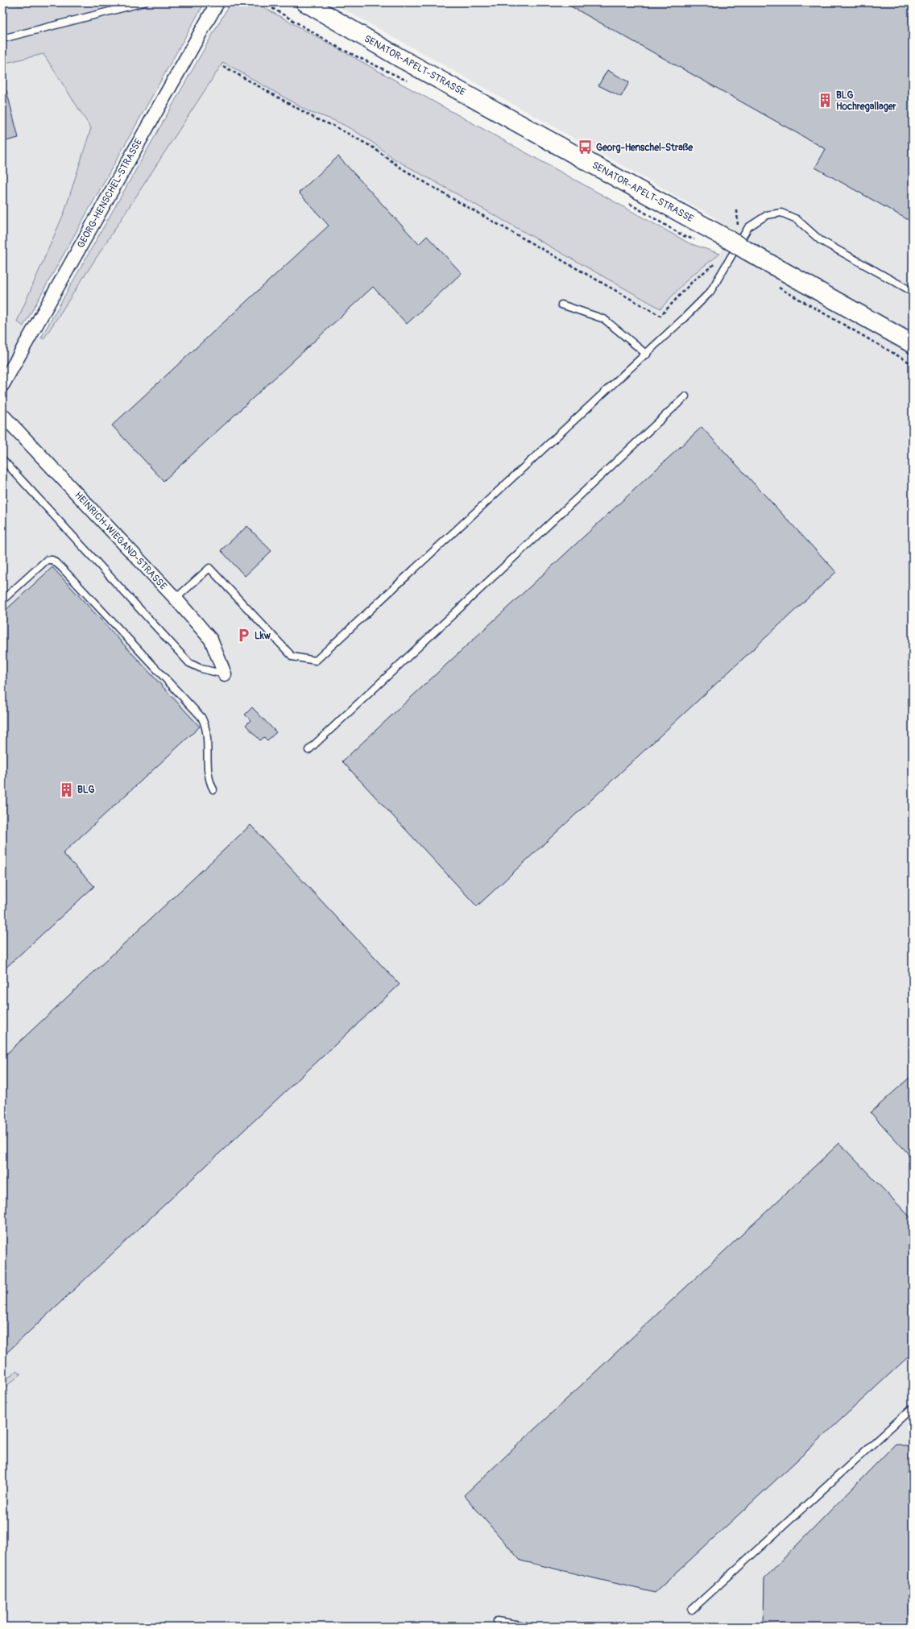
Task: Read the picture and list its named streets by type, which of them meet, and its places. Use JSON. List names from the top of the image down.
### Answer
{
  "streets": {
    "street": ["SENATOR-APELT-STRASSE", "GEORG-HENSCHEL-STRASSE", "HEINRICH-WIEGAND-STRASSE"]
  },
  "places": {
    "building": ["BLG Hochregallager", "BLG"],
    "bus stop": ["Georg-Henschel-Straße"],
    "parking": ["Lkw"]
  }
}
